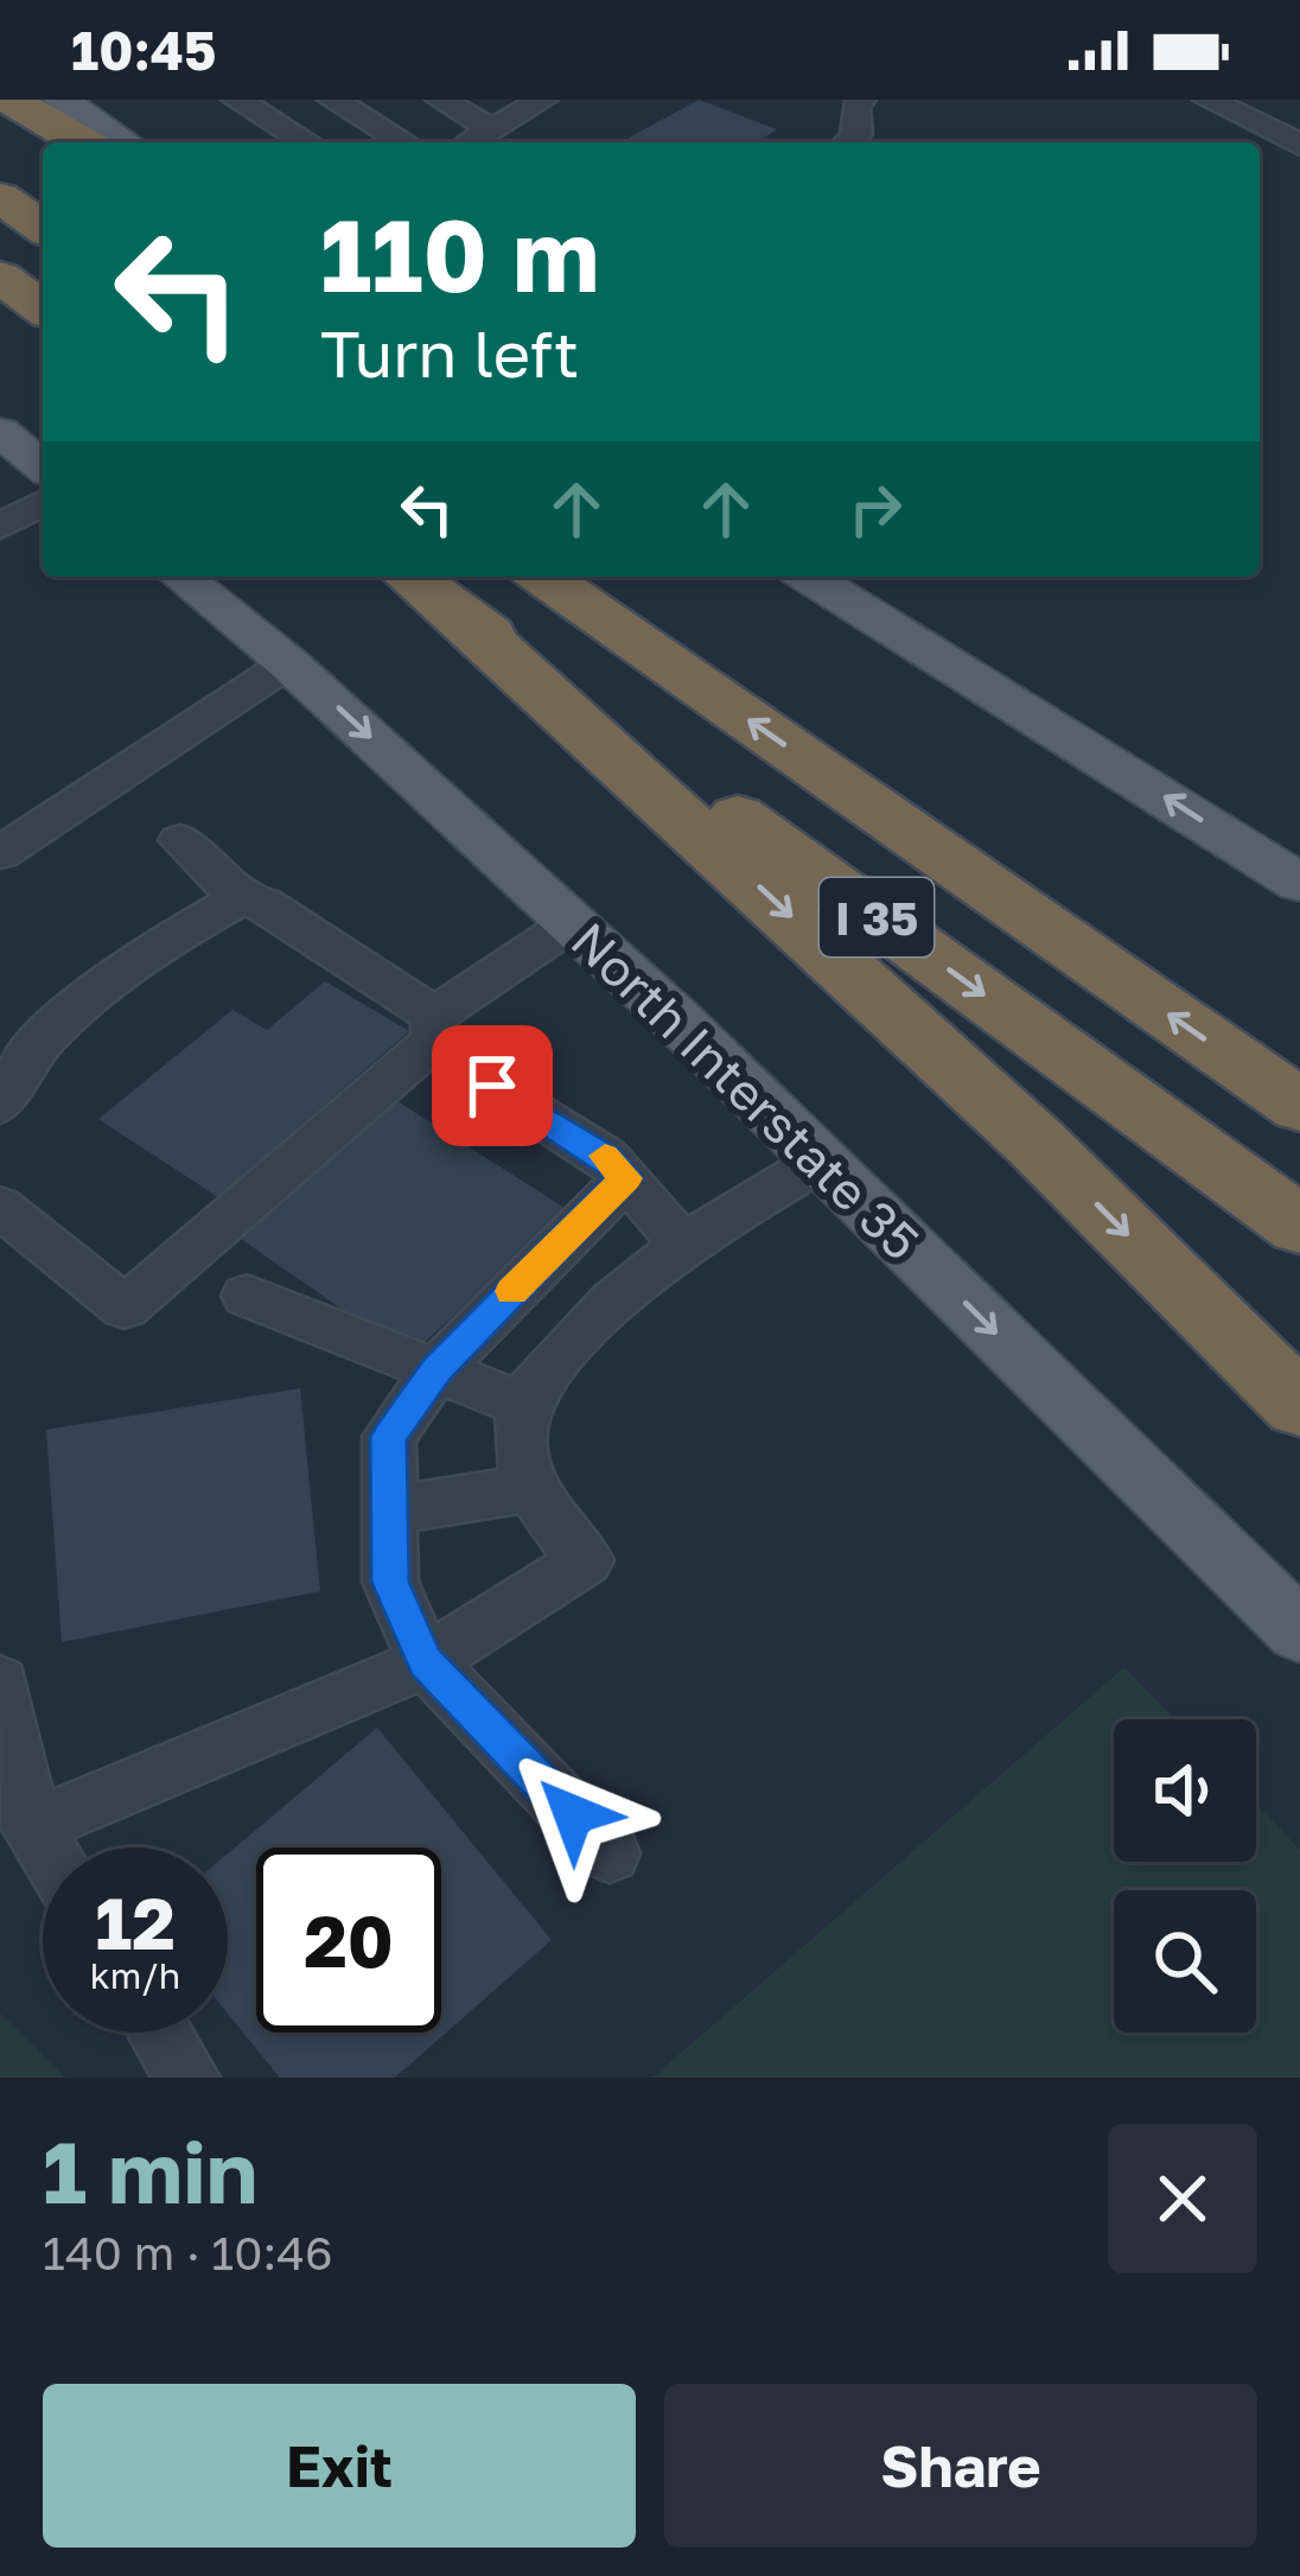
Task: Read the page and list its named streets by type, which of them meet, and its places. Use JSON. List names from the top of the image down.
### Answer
{
  "streets": {
    "highway": ["I 35"],
    "main road": ["North Interstate 35"]
  },
  "one_way": ["North Interstate 35"],
  "page": {
    "status": "10:45",
    "turn": ["110 m", "Turn left"],
    "speed": "12 km/h",
    "limit": "20",
    "heading": ["1 min", "140 m · 10:46"],
    "buttons": ["Exit", "Share"]
  }
}
